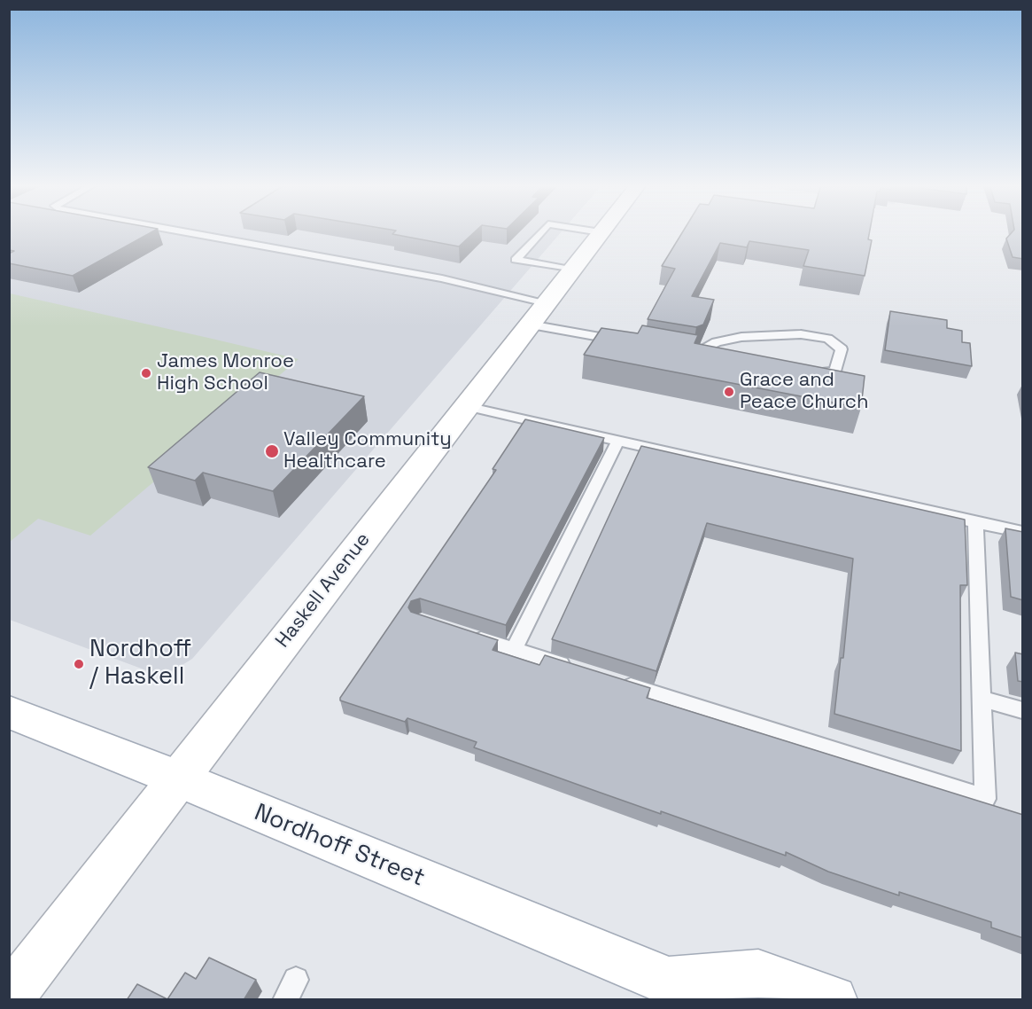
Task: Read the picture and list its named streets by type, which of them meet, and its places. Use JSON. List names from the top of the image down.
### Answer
{
  "streets": {
    "main road": ["Haskell Avenue", "Nordhoff Street"]
  },
  "crossings": [
    ["Haskell Avenue", "Nordhoff Street"]
  ],
  "places": [
    "James Monroe High School",
    "Grace and Peace Church",
    "Valley Community Healthcare",
    "Nordhoff / Haskell"
  ]
}
